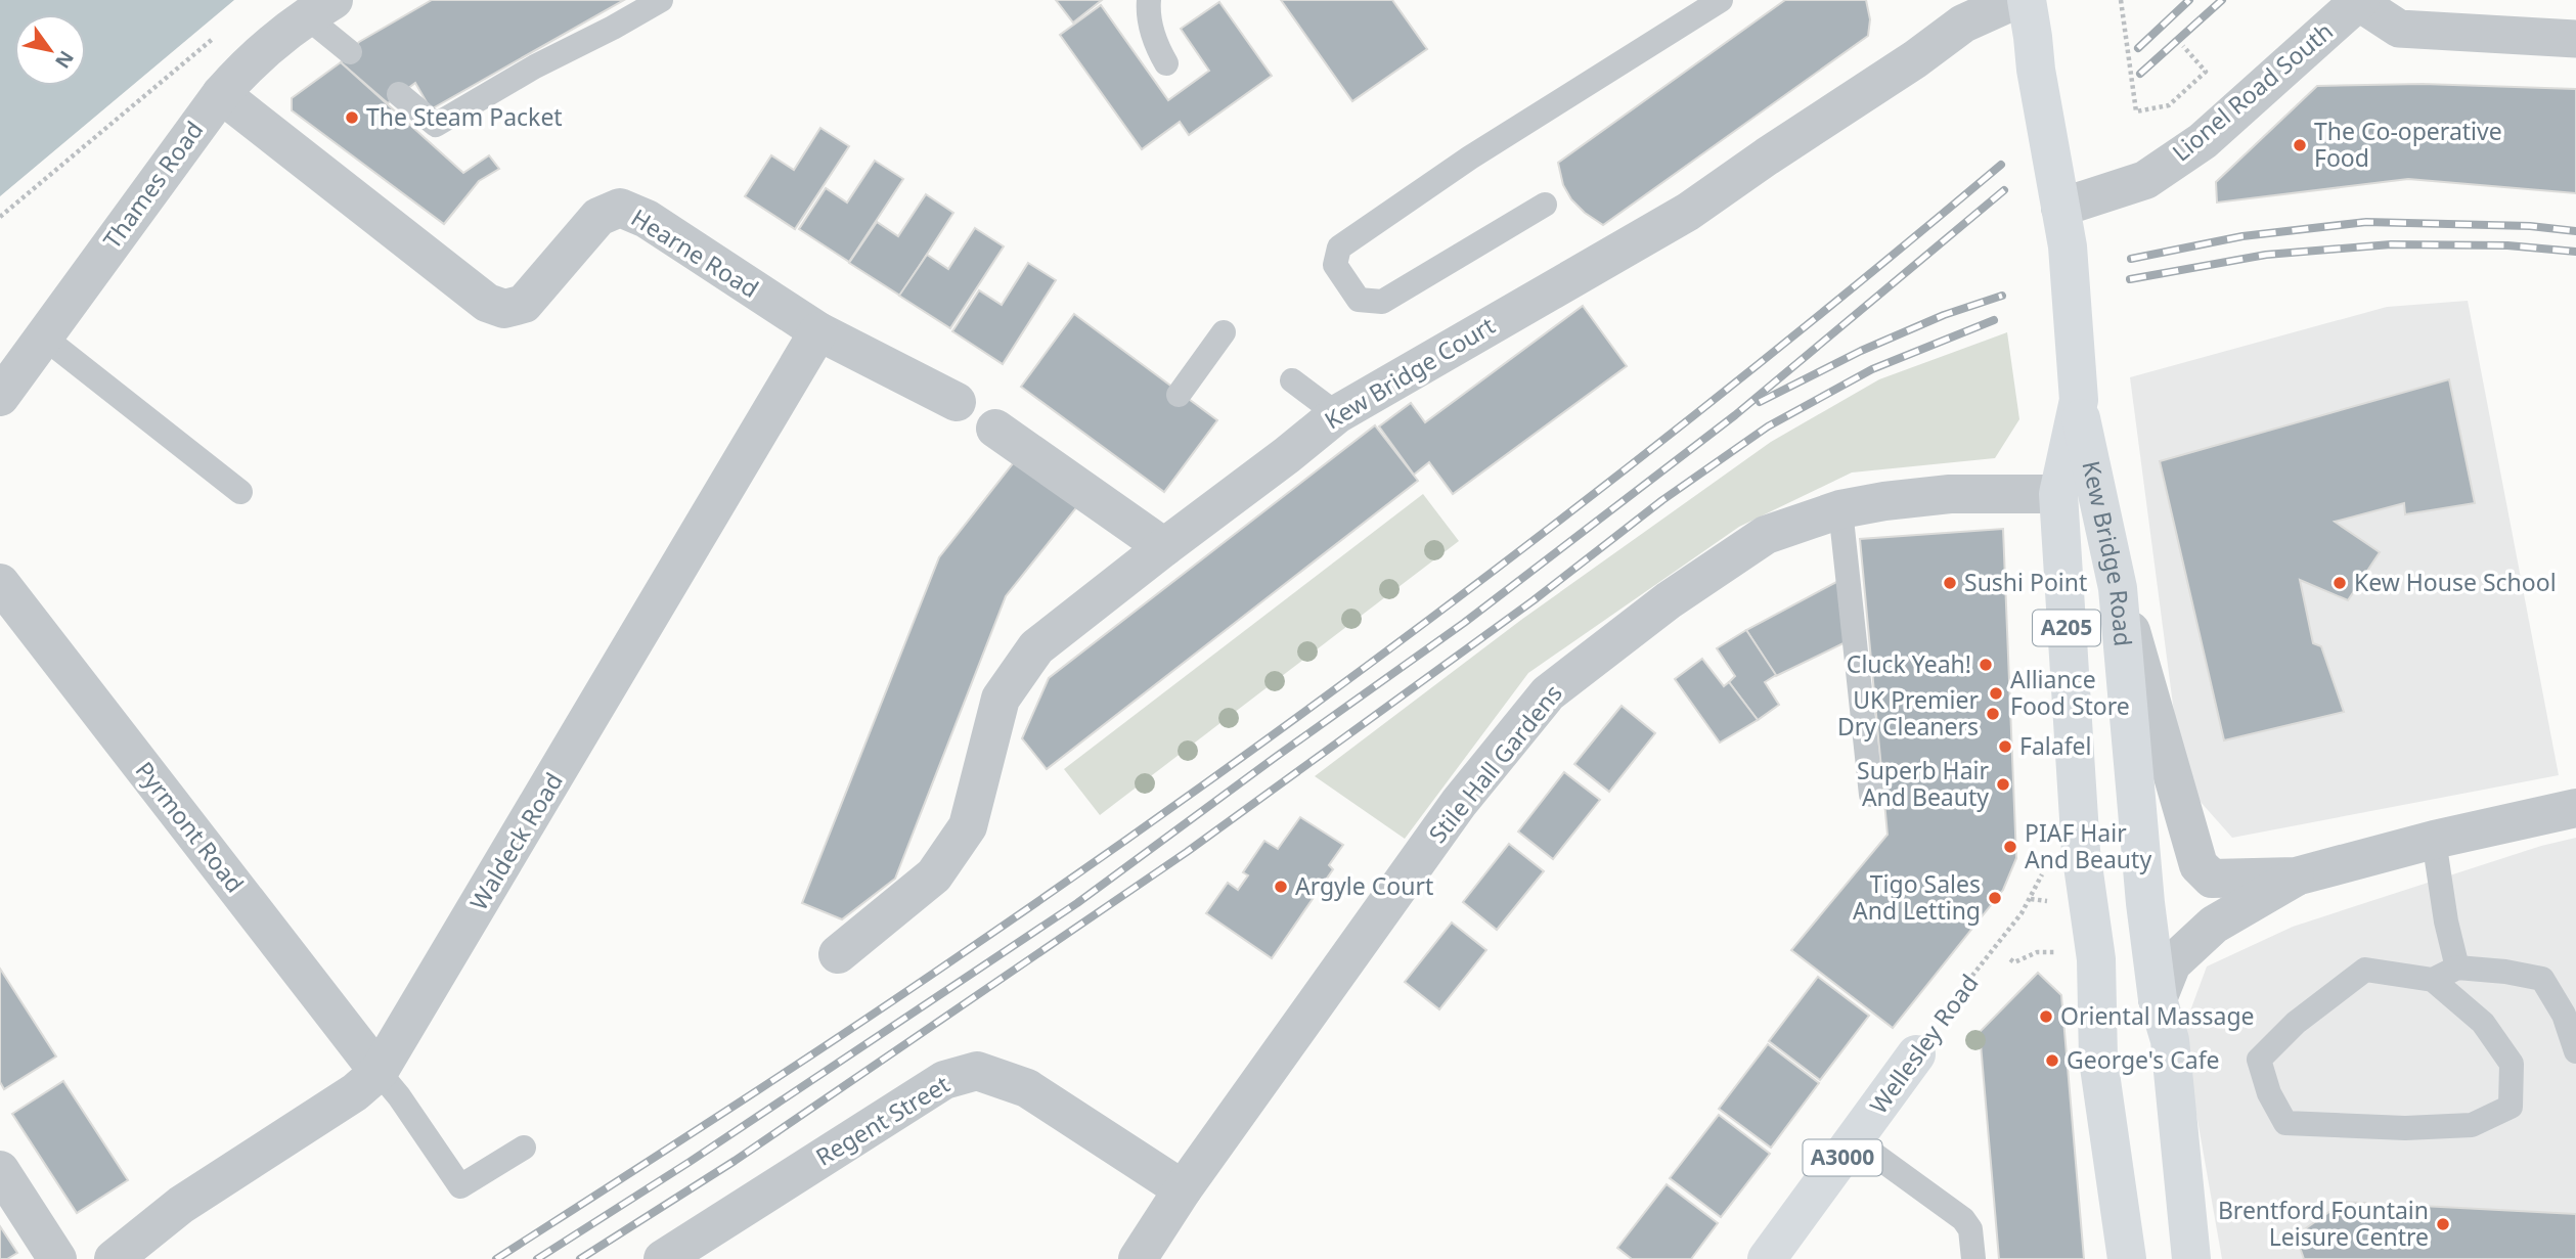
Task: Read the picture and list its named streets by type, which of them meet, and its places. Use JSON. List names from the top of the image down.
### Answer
{
  "streets": {
    "main road": [
      "Kew Bridge Road",
      "A205",
      "Wellesley Road",
      "A3000"
    ],
    "street": [
      "Lionel Road South",
      "Thames Road",
      "Hearne Road",
      "Kew Bridge Court",
      "Stile Hall Gardens",
      "Pyrmont Road",
      "Waldeck Road",
      "Regent Street"
    ]
  },
  "crossings": [
    ["Lionel Road South", "Kew Bridge Road"],
    ["Thames Road", "Hearne Road"],
    ["Hearne Road", "Waldeck Road"],
    ["Kew Bridge Road", "A205"],
    ["Kew Bridge Road", "Stile Hall Gardens"],
    ["Stile Hall Gardens", "Regent Street"],
    ["Pyrmont Road", "Waldeck Road"]
  ],
  "places": [
    "The Steam Packet",
    "The Co-operative Food",
    "Sushi Point",
    "Kew House School",
    "Cluck Yeah!",
    "Alliance Food Store",
    "UK Premier Dry Cleaners",
    "Falafel",
    "Superb Hair And Beauty",
    "PIAF Hair And Beauty",
    "Argyle Court",
    "Tigo Sales And Letting",
    "Oriental Massage",
    "George's Cafe",
    "Brentford Fountain Leisure Centre"
  ],
  "north": "bottom right"
}
